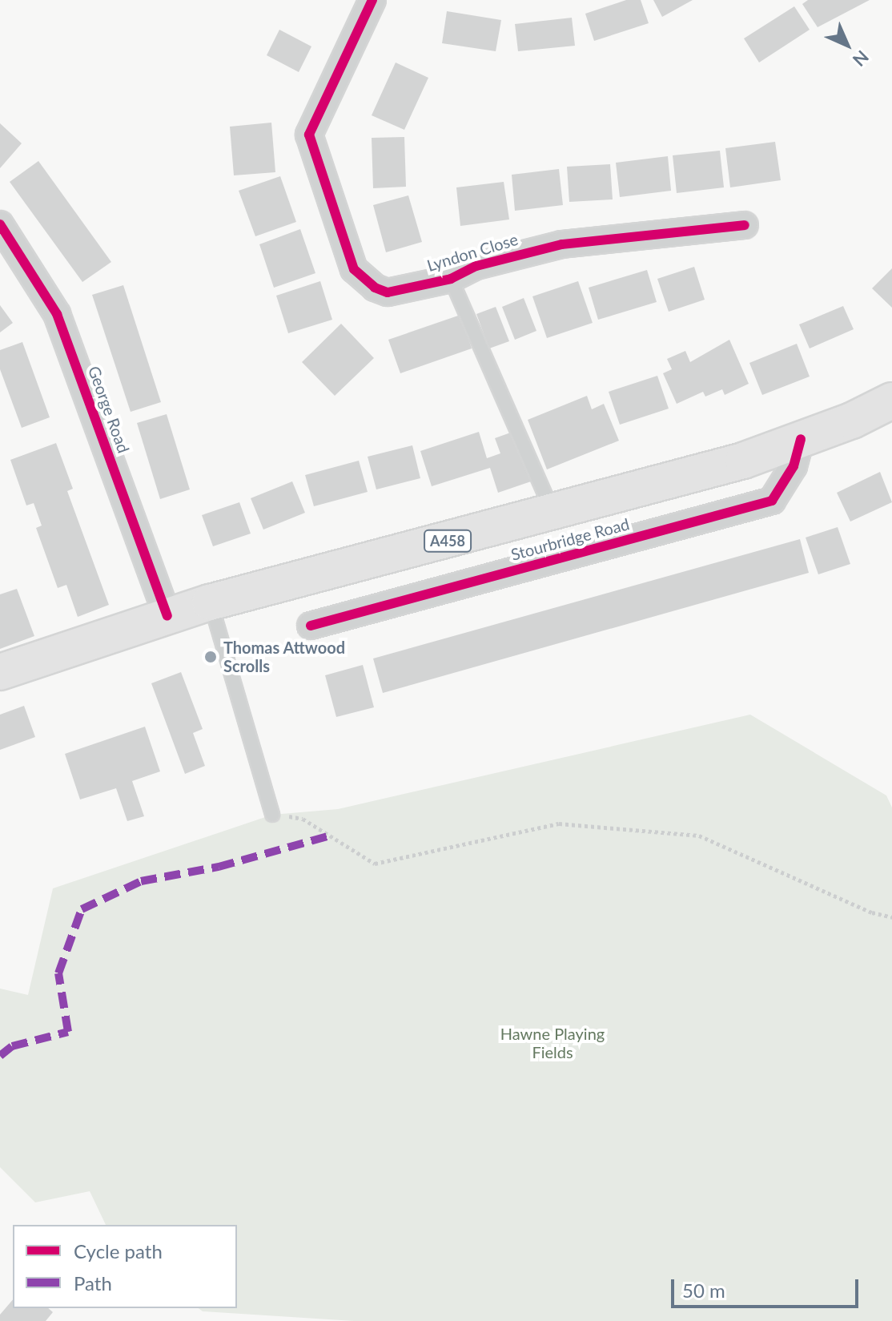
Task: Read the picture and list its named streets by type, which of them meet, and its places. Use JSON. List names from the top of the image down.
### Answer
{
  "streets": {
    "highway": ["Stourbridge Road", "A458"],
    "street": ["Lyndon Close", "George Road"]
  },
  "crossings": [
    ["George Road", "Stourbridge Road"]
  ],
  "parks": ["Hawne Playing Fields"],
  "places": ["Thomas Attwood Scrolls"],
  "legend": ["Cycle path", "Path"],
  "scale_bar": "50 m",
  "north": "bottom right"
}
